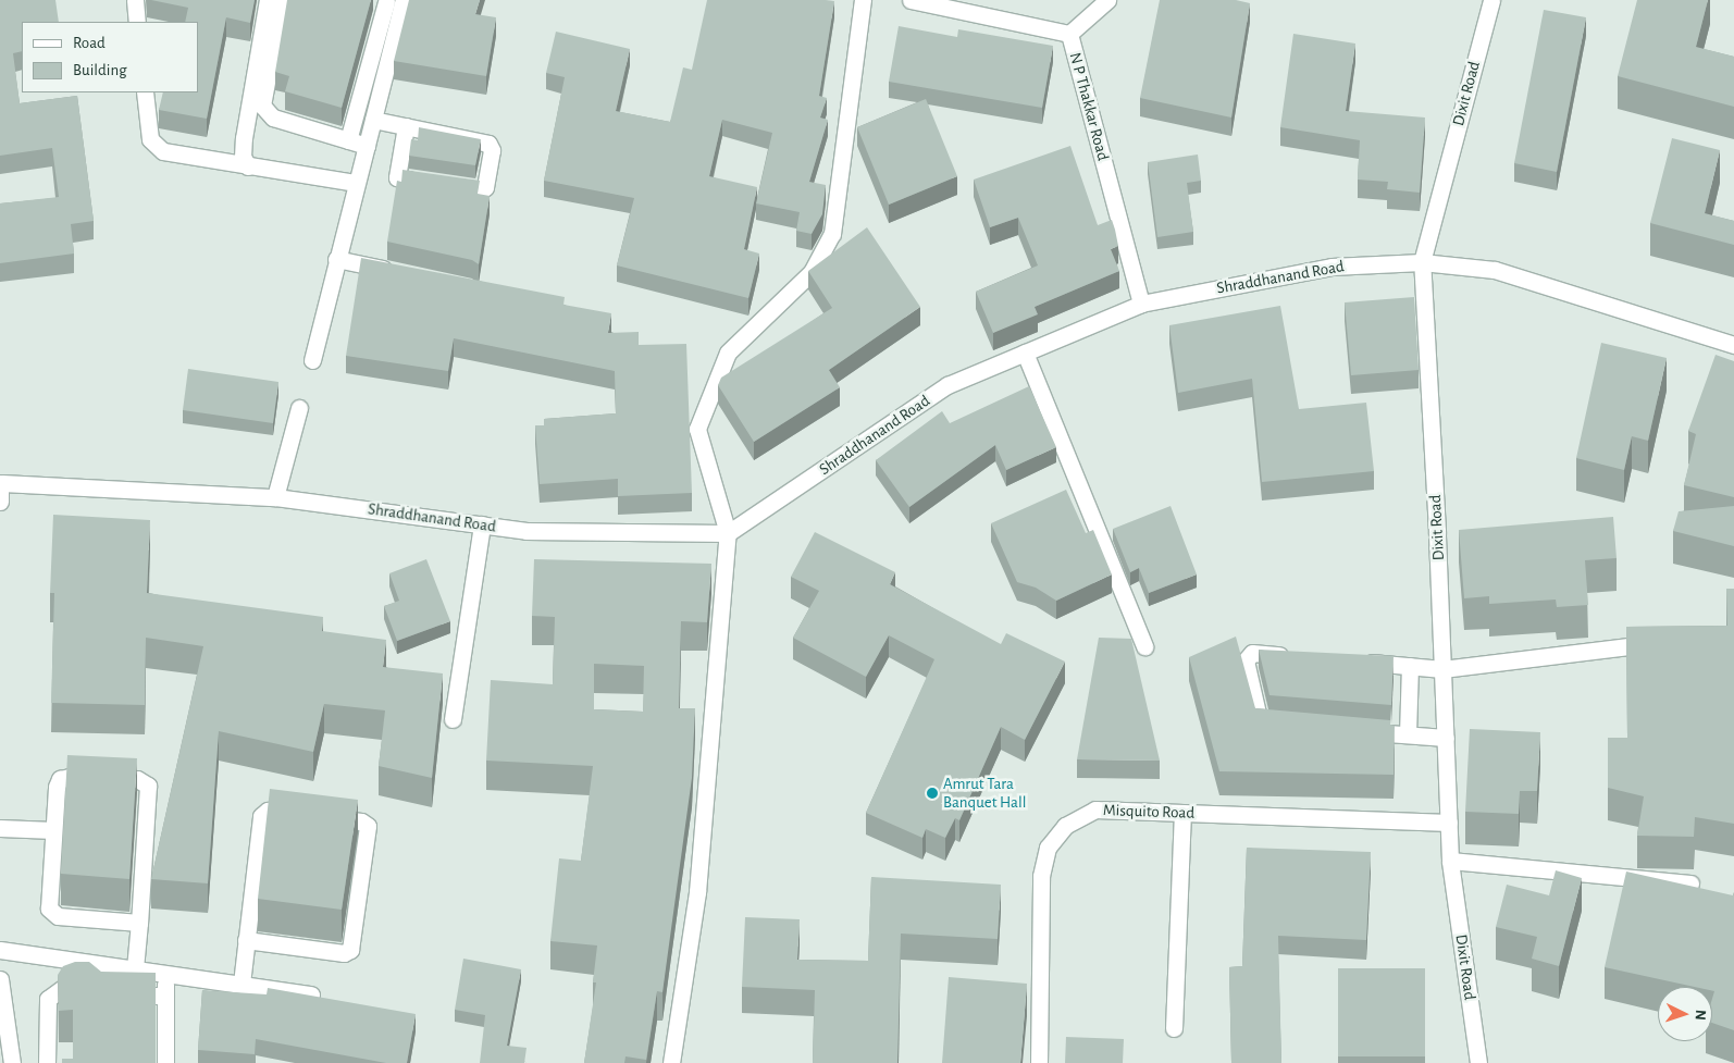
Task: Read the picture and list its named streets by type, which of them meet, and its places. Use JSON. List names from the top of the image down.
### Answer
{
  "streets": {
    "street": [
      "Dixit Road",
      "N P Thakkar Road",
      "Shraddhanand Road",
      "Misquito Road"
    ]
  },
  "crossings": [
    ["Dixit Road", "Shraddhanand Road"],
    ["Dixit Road", "Misquito Road"],
    ["N P Thakkar Road", "Shraddhanand Road"]
  ],
  "places": ["Amrut Tara Banquet Hall"],
  "legend": ["Road", "Building"],
  "north": "right"
}
